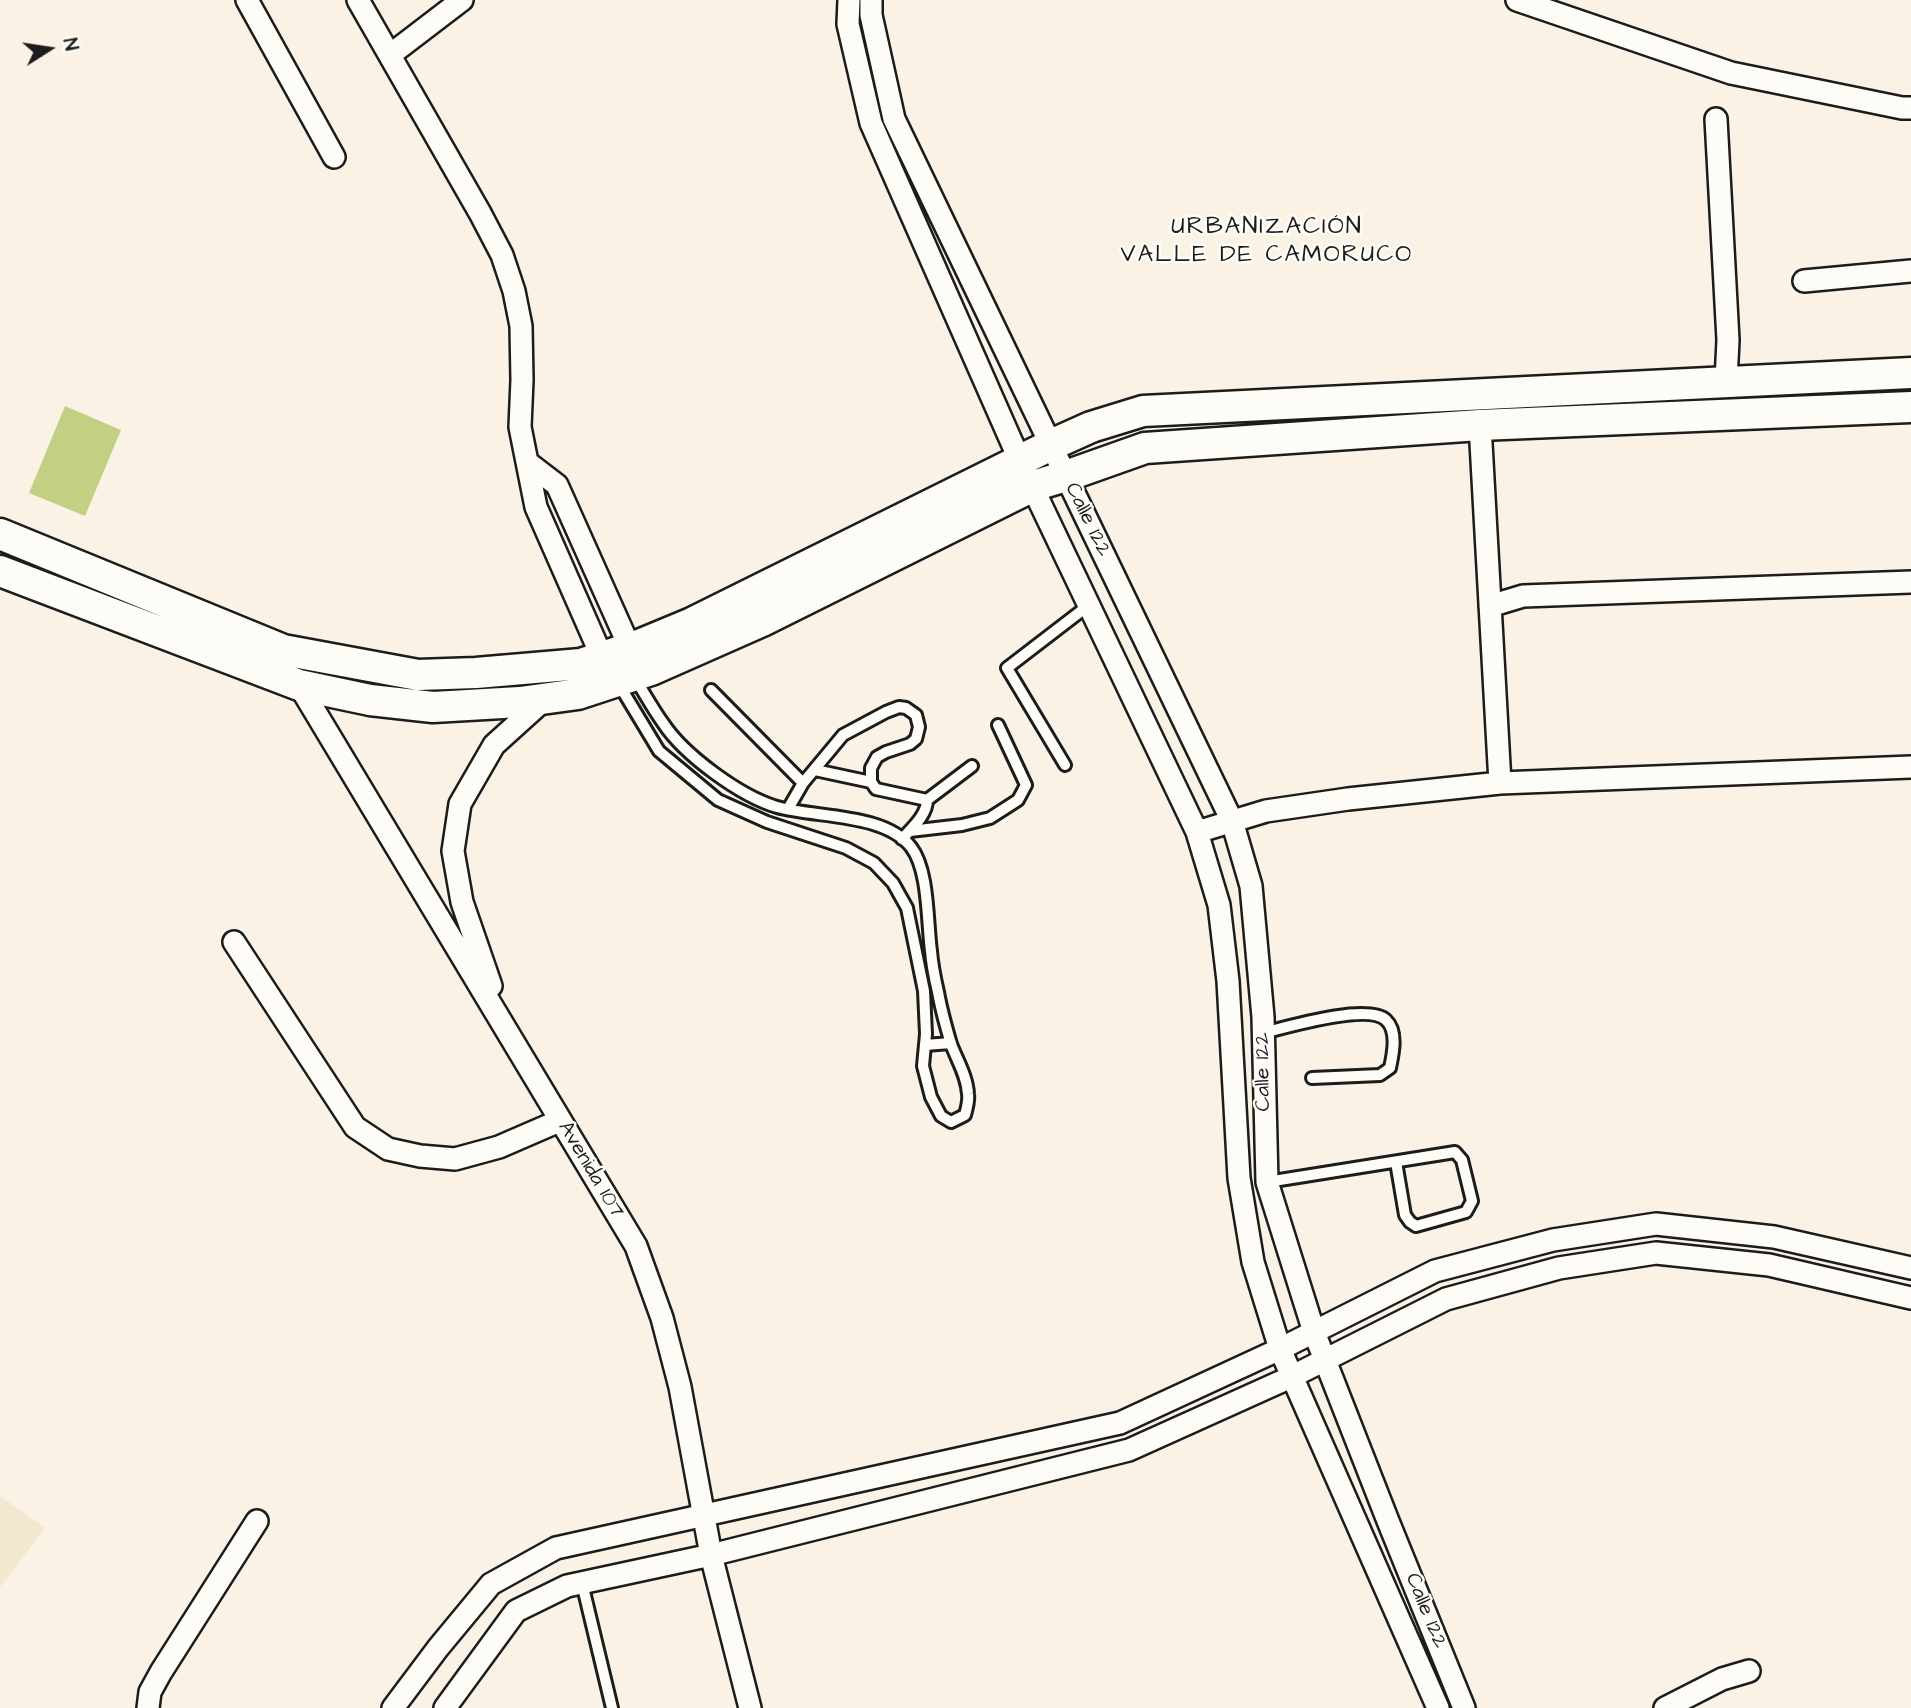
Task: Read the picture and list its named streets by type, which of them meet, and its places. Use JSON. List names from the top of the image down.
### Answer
{
  "streets": {
    "street": ["Calle 122", "Avenida 107"]
  },
  "districts": ["URBANIZACIÓN VALLE DE CAMORUCO"],
  "north": "right"
}
